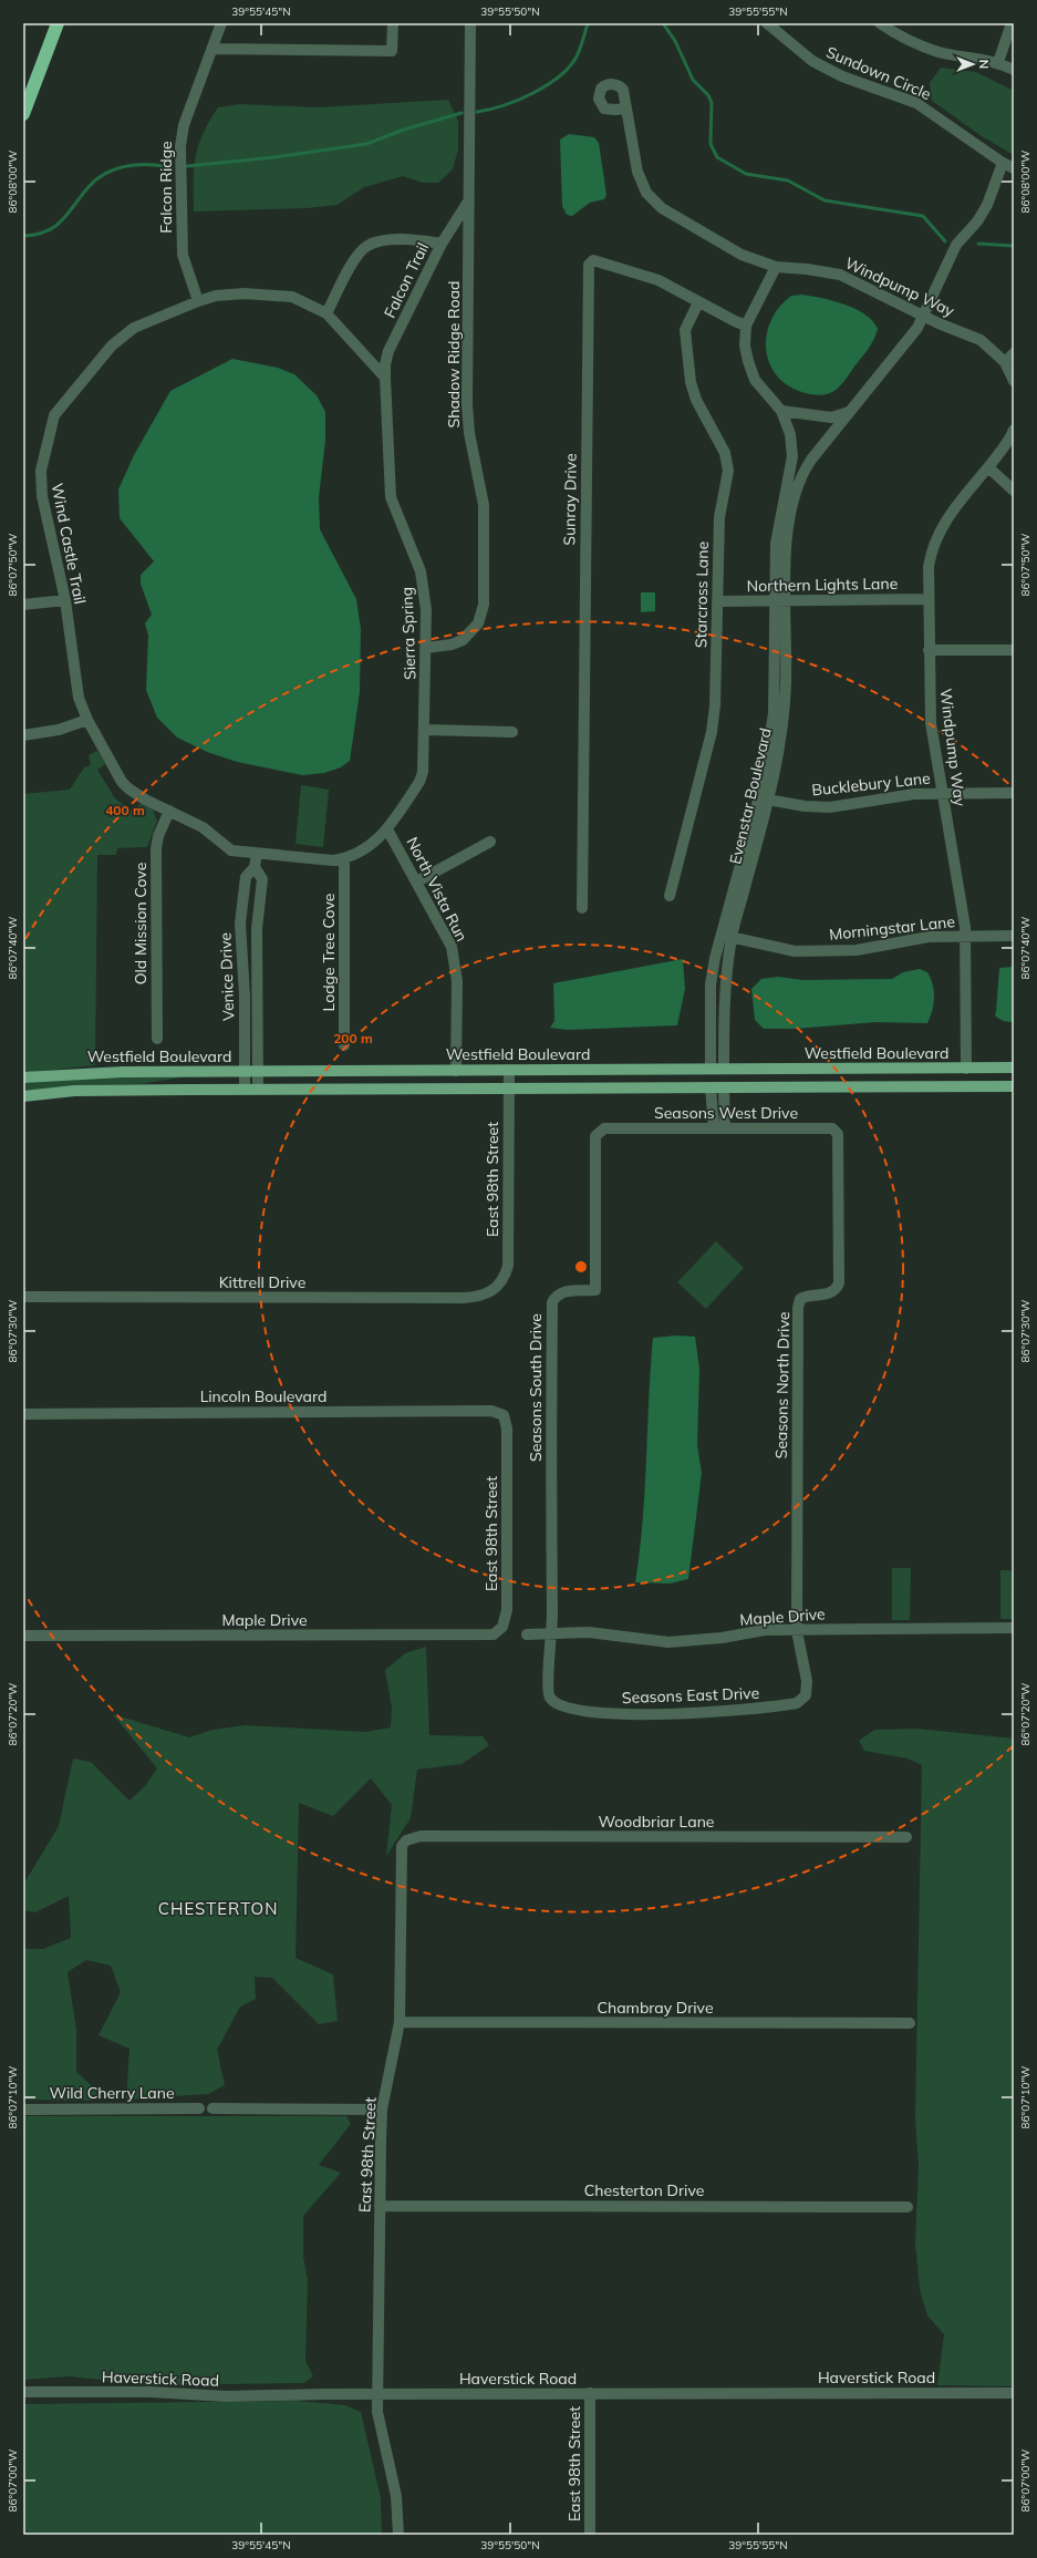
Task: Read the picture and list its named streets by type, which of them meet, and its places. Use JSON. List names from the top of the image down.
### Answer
{
  "streets": {
    "main road": ["Westfield Boulevard"],
    "street": [
      "Sundown Circle",
      "Falcon Ridge",
      "Falcon Trail",
      "Windpump Way",
      "Shadow Ridge Road",
      "Sunray Drive",
      "Wind Castle Trail",
      "Northern Lights Lane",
      "Starcross Lane",
      "Sierra Spring",
      "Bucklebury Lane",
      "Evenstar Boulevard",
      "North Vista Run",
      "Old Mission Cove",
      "Morningstar Lane",
      "Lodge Tree Cove",
      "Venice Drive",
      "Seasons West Drive",
      "East 98th Street",
      "Kittrell Drive",
      "Seasons North Drive",
      "Seasons South Drive",
      "Lincoln Boulevard",
      "Maple Drive",
      "Seasons East Drive",
      "Woodbriar Lane",
      "Chambray Drive",
      "Wild Cherry Lane",
      "Chesterton Drive",
      "Haverstick Road"
    ]
  },
  "crossings": [
    ["Falcon Ridge", "Wind Castle Trail"],
    ["Falcon Trail", "Shadow Ridge Road"],
    ["Falcon Trail", "Sierra Spring"],
    ["Windpump Way", "Northern Lights Lane"],
    ["Windpump Way", "Bucklebury Lane"],
    ["Windpump Way", "Evenstar Boulevard"],
    ["Windpump Way", "Morningstar Lane"],
    ["Windpump Way", "Westfield Boulevard"],
    ["Shadow Ridge Road", "Sierra Spring"],
    ["Sunray Drive", "Starcross Lane"],
    ["Sunray Drive", "Evenstar Boulevard"],
    ["Wind Castle Trail", "Sierra Spring"],
    ["Wind Castle Trail", "Old Mission Cove"],
    ["Wind Castle Trail", "Venice Drive"],
    ["Northern Lights Lane", "Starcross Lane"],
    ["Northern Lights Lane", "Evenstar Boulevard"],
    ["Sierra Spring", "North Vista Run"],
    ["Sierra Spring", "Lodge Tree Cove"],
    ["Sierra Spring", "Venice Drive"],
    ["Bucklebury Lane", "Evenstar Boulevard"],
    ["Evenstar Boulevard", "Morningstar Lane"],
    ["Evenstar Boulevard", "Westfield Boulevard"],
    ["North Vista Run", "Westfield Boulevard"],
    ["Venice Drive", "Westfield Boulevard"],
    ["Westfield Boulevard", "East 98th Street"],
    ["Seasons West Drive", "Seasons North Drive"],
    ["Seasons West Drive", "Seasons South Drive"],
    ["East 98th Street", "Kittrell Drive"],
    ["East 98th Street", "Lincoln Boulevard"],
    ["East 98th Street", "Maple Drive"],
    ["East 98th Street", "Woodbriar Lane"],
    ["East 98th Street", "Chambray Drive"],
    ["East 98th Street", "Chesterton Drive"],
    ["East 98th Street", "Haverstick Road"],
    ["Seasons North Drive", "Maple Drive"],
    ["Seasons North Drive", "Seasons East Drive"],
    ["Seasons South Drive", "Maple Drive"],
    ["Seasons South Drive", "Seasons East Drive"],
    ["Maple Drive", "Seasons East Drive"]
  ],
  "districts": ["CHESTERTON"],
  "north": "right",
  "coordinates": [
    "39°55'45\"N",
    "39°55'50\"N",
    "39°55'55\"N",
    "86°08'00\"W",
    "86°07'50\"W",
    "86°07'40\"W",
    "86°07'30\"W",
    "86°07'20\"W",
    "86°07'10\"W",
    "86°07'00\"W"
  ],
  "rings": ["400 m", "200 m"]
}
